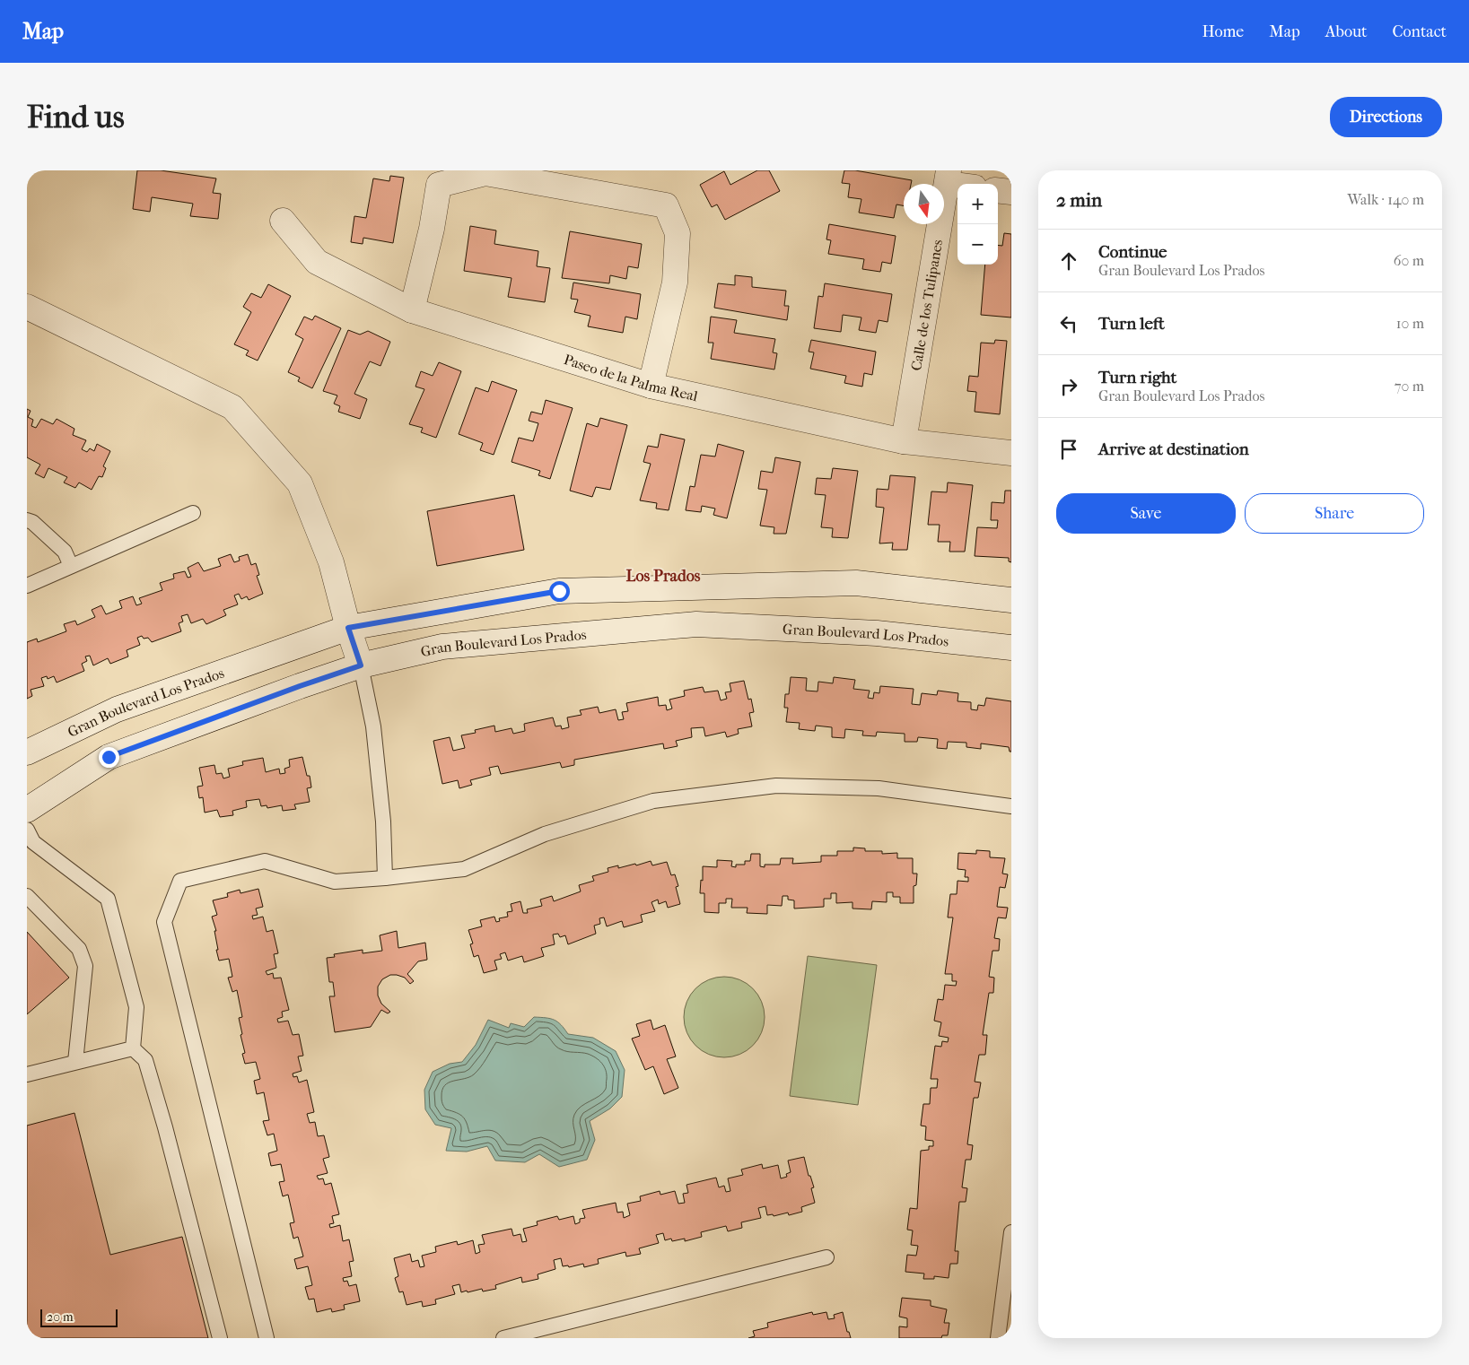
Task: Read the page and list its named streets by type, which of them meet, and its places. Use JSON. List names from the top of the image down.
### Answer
{
  "streets": {
    "street": ["Calle de los Tulipanes", "Paseo de la Palma Real", "Gran Boulevard Los Prados"]
  },
  "crossings": [
    ["Calle de los Tulipanes", "Paseo de la Palma Real"]
  ],
  "districts": ["Los Prados"],
  "scale_bar": "20 m",
  "north": "bottom",
  "page": {
    "header": "Map",
    "nav": [
      "Home",
      "Map",
      "About",
      "Contact"
    ],
    "buttons": [
      "Directions",
      ["Save", "Share"]
    ],
    "title": "Find us",
    "heading": ["2 min", "Walk · 140 m"],
    "map_buttons": ["+", "−"],
    "list": [
      ["Continue", "Gran Boulevard Los Prados", "60 m"],
      ["Turn left", "10 m"],
      ["Turn right", "Gran Boulevard Los Prados", "70 m"],
      "Arrive at destination"
    ],
    "scale": "20 m"
  }
}
